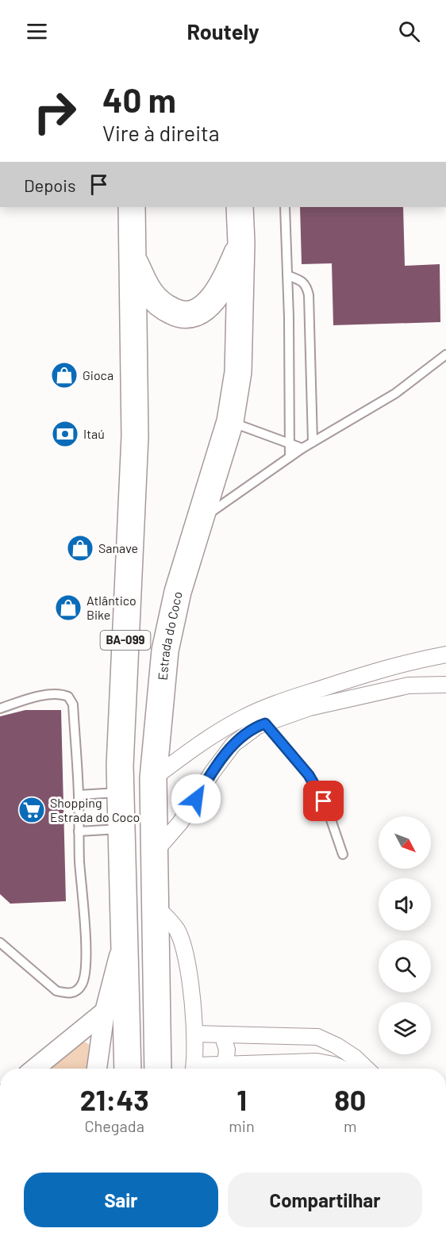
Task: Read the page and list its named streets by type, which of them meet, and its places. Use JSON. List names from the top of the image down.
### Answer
{
  "streets": {
    "highway": ["Estrada do Coco", "BA-099"]
  },
  "places": {
    "shop": ["Gioca", "Sanave", "Atlântico Bike"],
    "bank": ["Itaú"],
    "supermarket": ["Shopping Estrada do Coco"]
  },
  "north": "bottom right",
  "page": {
    "header": "Routely",
    "turn": ["40 m", "Vire à direita"],
    "then": "Depois",
    "eta": [
      "21:43",
      "Chegada",
      "1",
      "min",
      "80",
      "m"
    ],
    "buttons": ["Sair", "Compartilhar"]
  }
}
